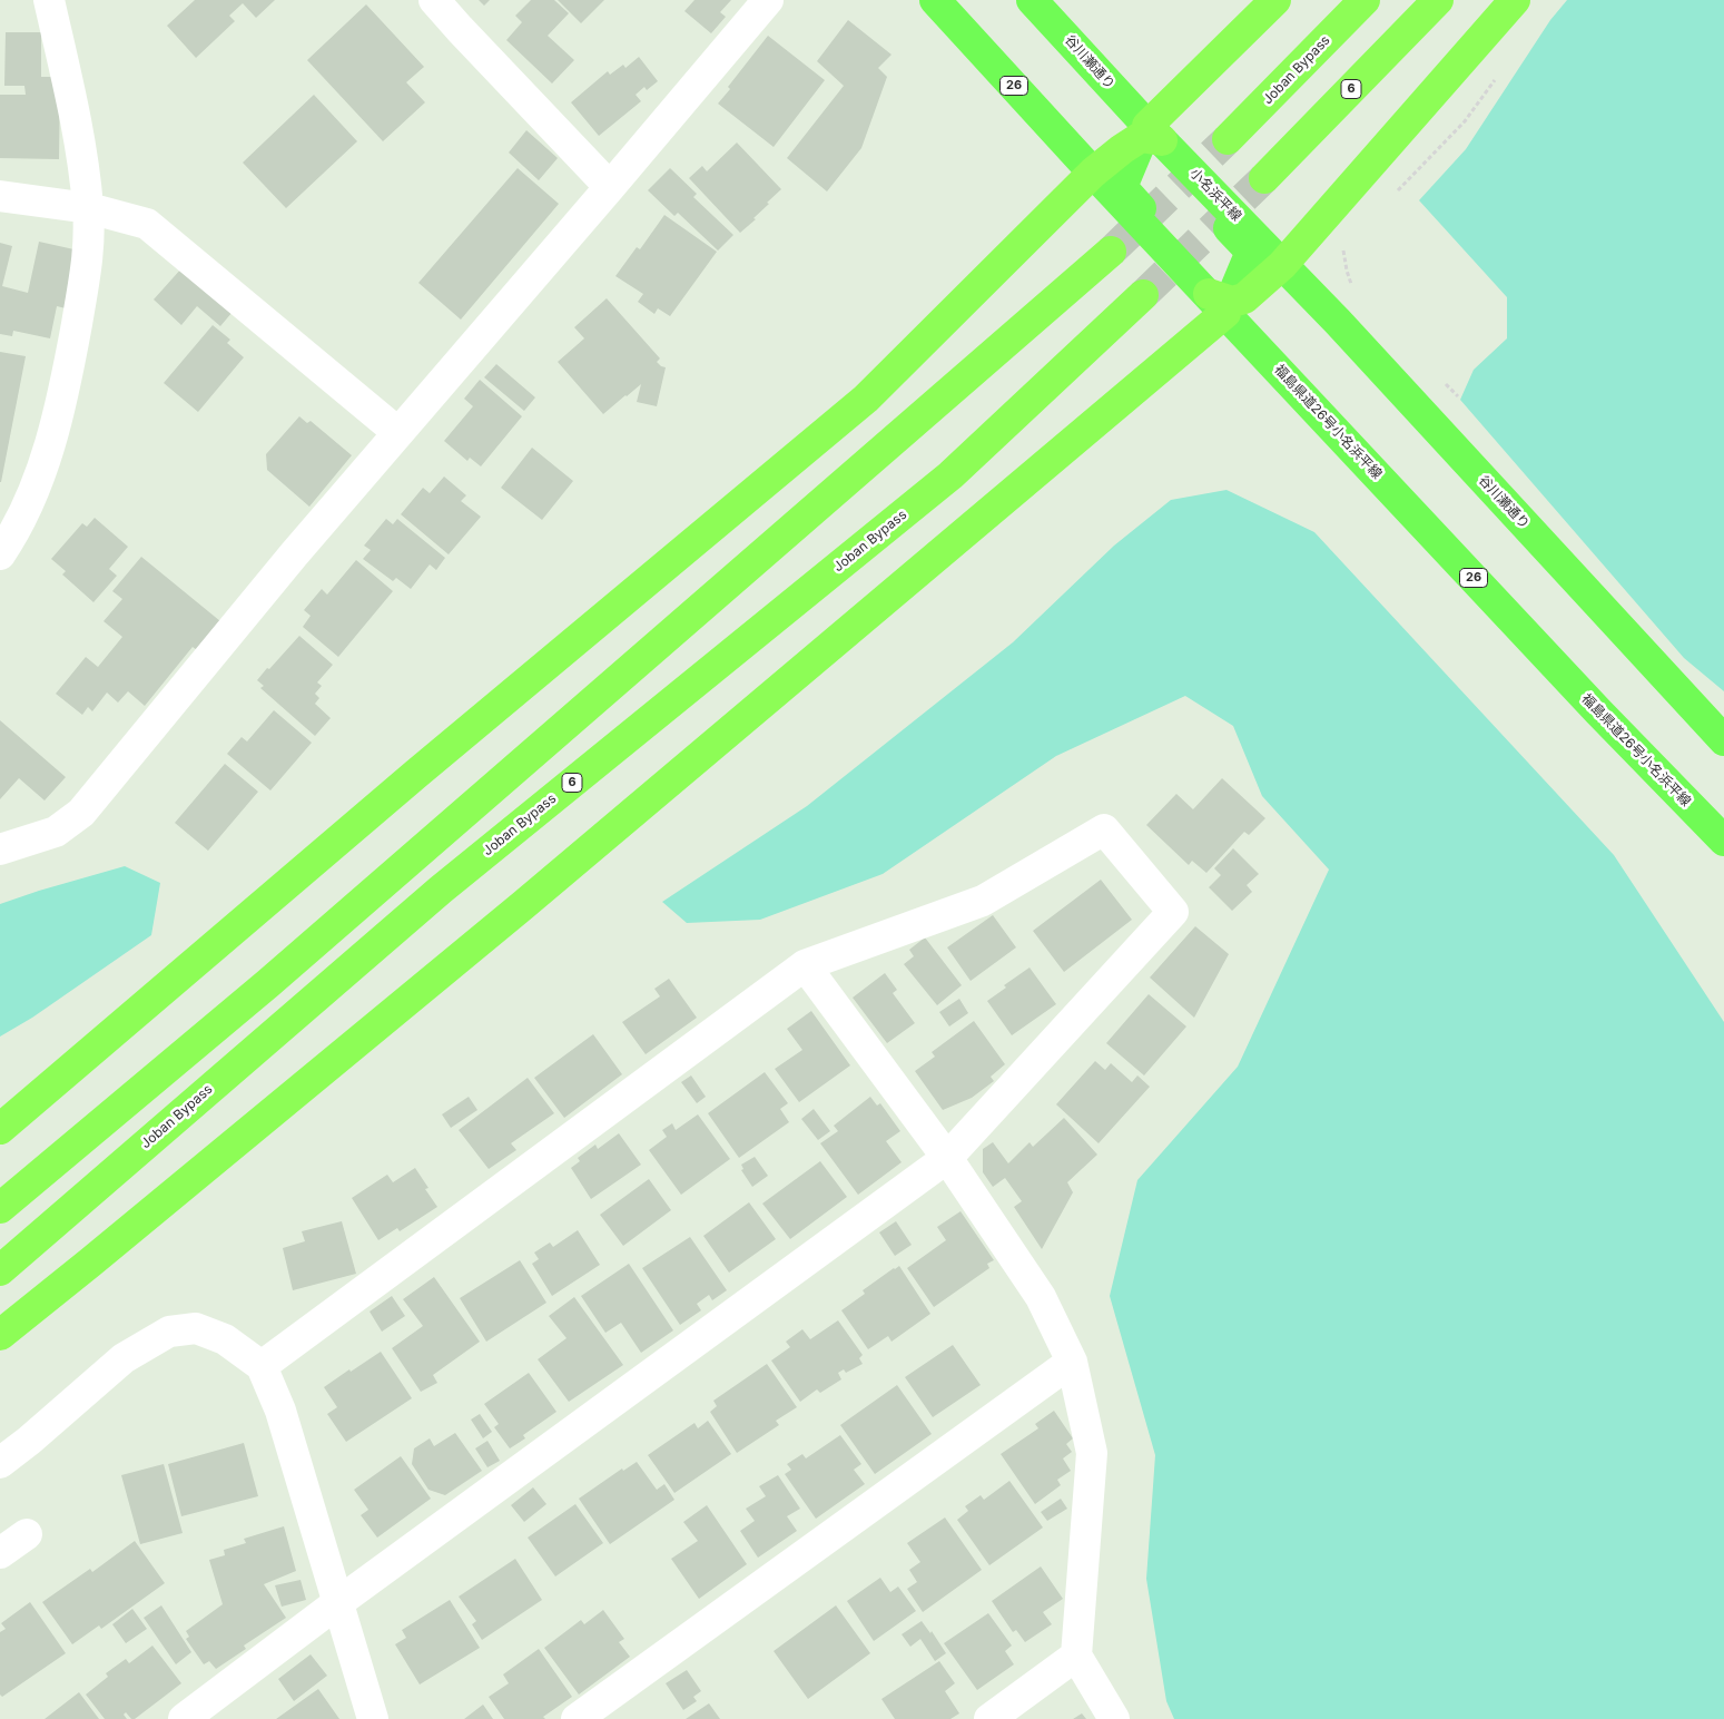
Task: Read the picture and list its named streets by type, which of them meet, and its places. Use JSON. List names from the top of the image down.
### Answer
{
  "streets": {
    "highway": ["Joban Bypass", "6"],
    "main road": [
      "谷川瀬通り",
      "26",
      "小名浜平線",
      "福島県道26号小名浜平線"
    ]
  },
  "crossings": [
    ["谷川瀬通り", "小名浜平線"]
  ]
}
